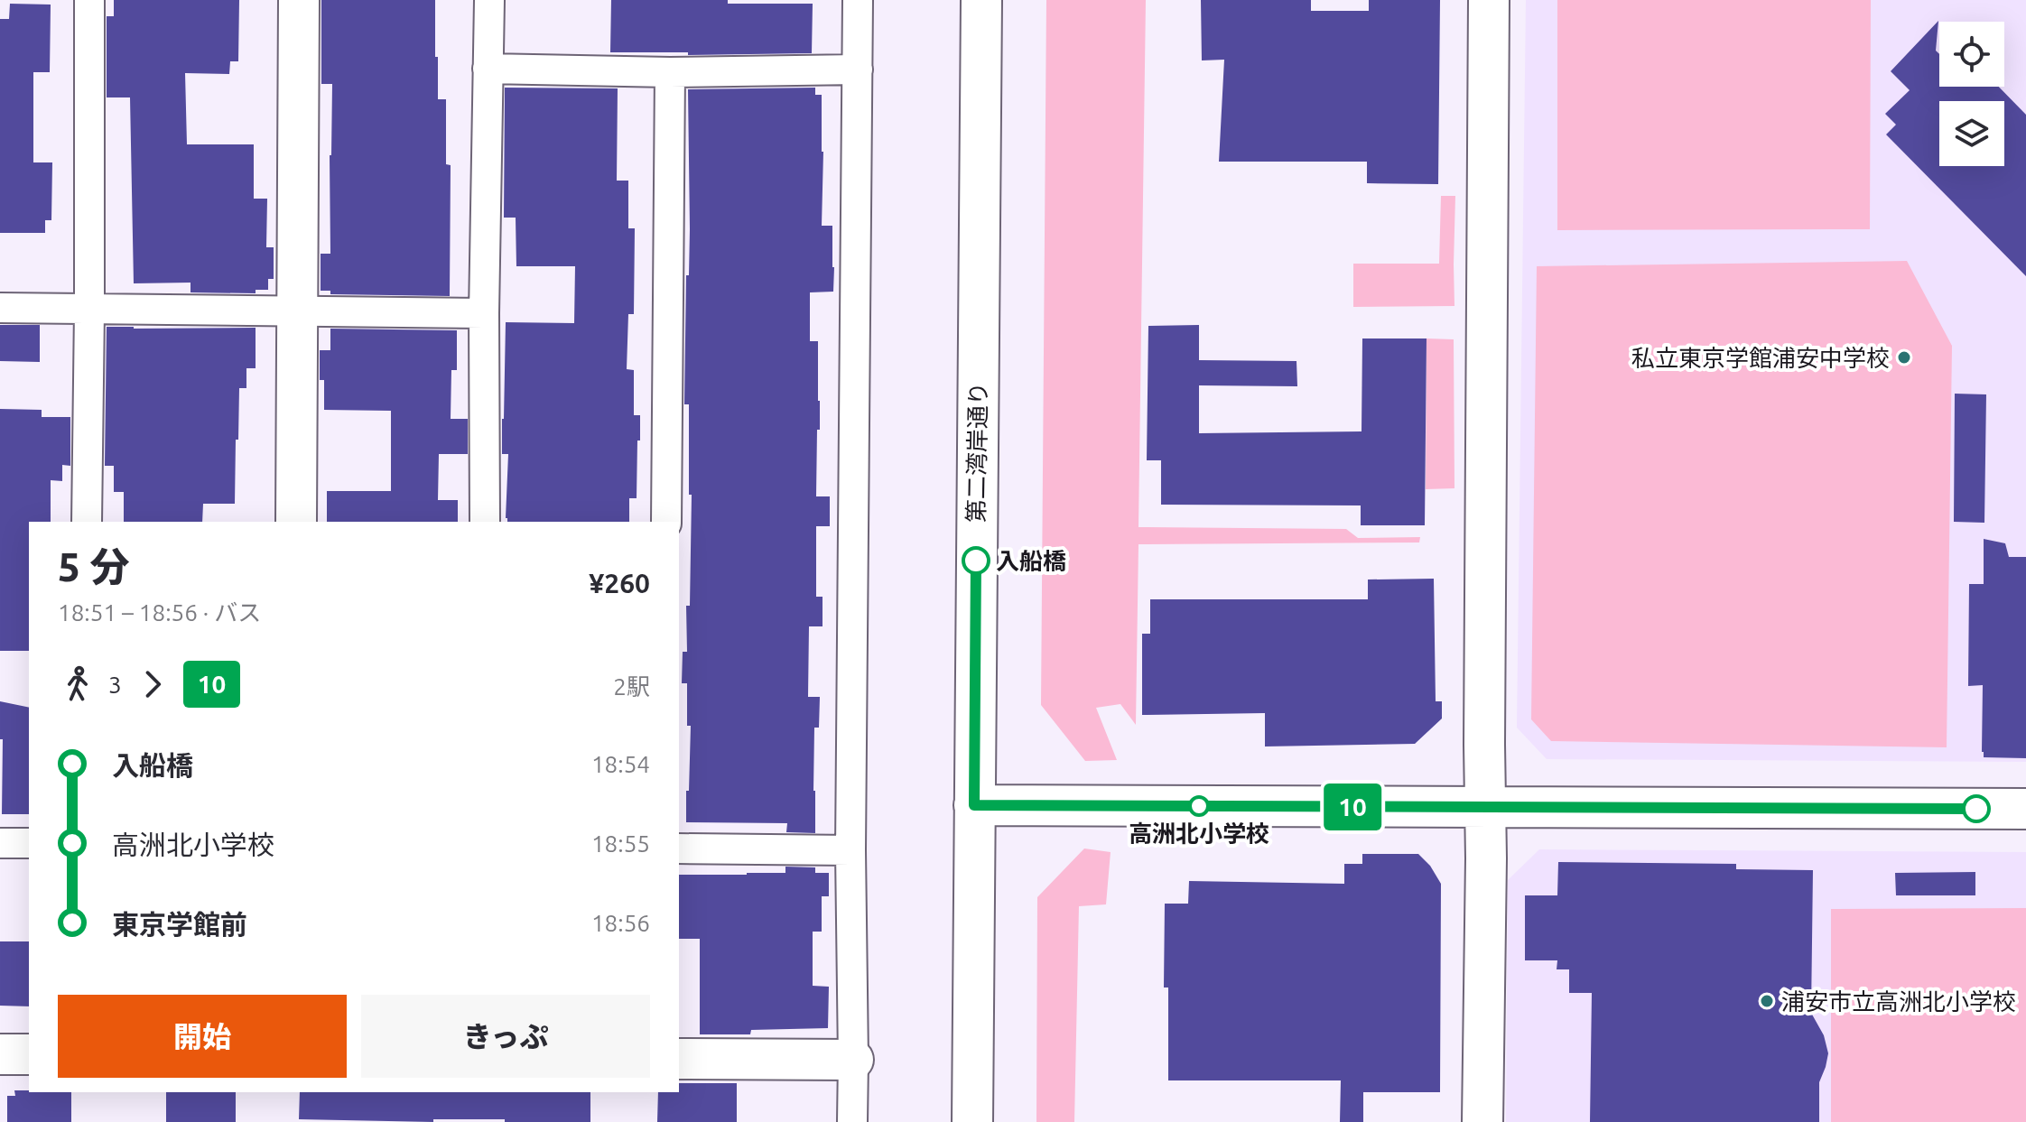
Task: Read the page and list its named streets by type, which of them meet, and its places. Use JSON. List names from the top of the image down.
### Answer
{
  "streets": {
    "street": ["第二湾岸通り"]
  },
  "places": [
    "私立東京学館浦安中学校",
    "入船橋",
    "高洲北小学校",
    "浦安市立高洲北小学校"
  ],
  "lines": ["bus line 10"],
  "page": {
    "on_map": "10",
    "heading": ["5 分", "18:51 – 18:56 · バス", "¥260"],
    "legs": ["3", "10", "2駅"],
    "list": [
      {
        "name": "入船橋",
        "value": "18:54"
      },
      {
        "name": "高洲北小学校",
        "value": "18:55"
      },
      {
        "name": "東京学館前",
        "value": "18:56"
      }
    ],
    "buttons": ["開始", "きっぷ"]
  }
}
